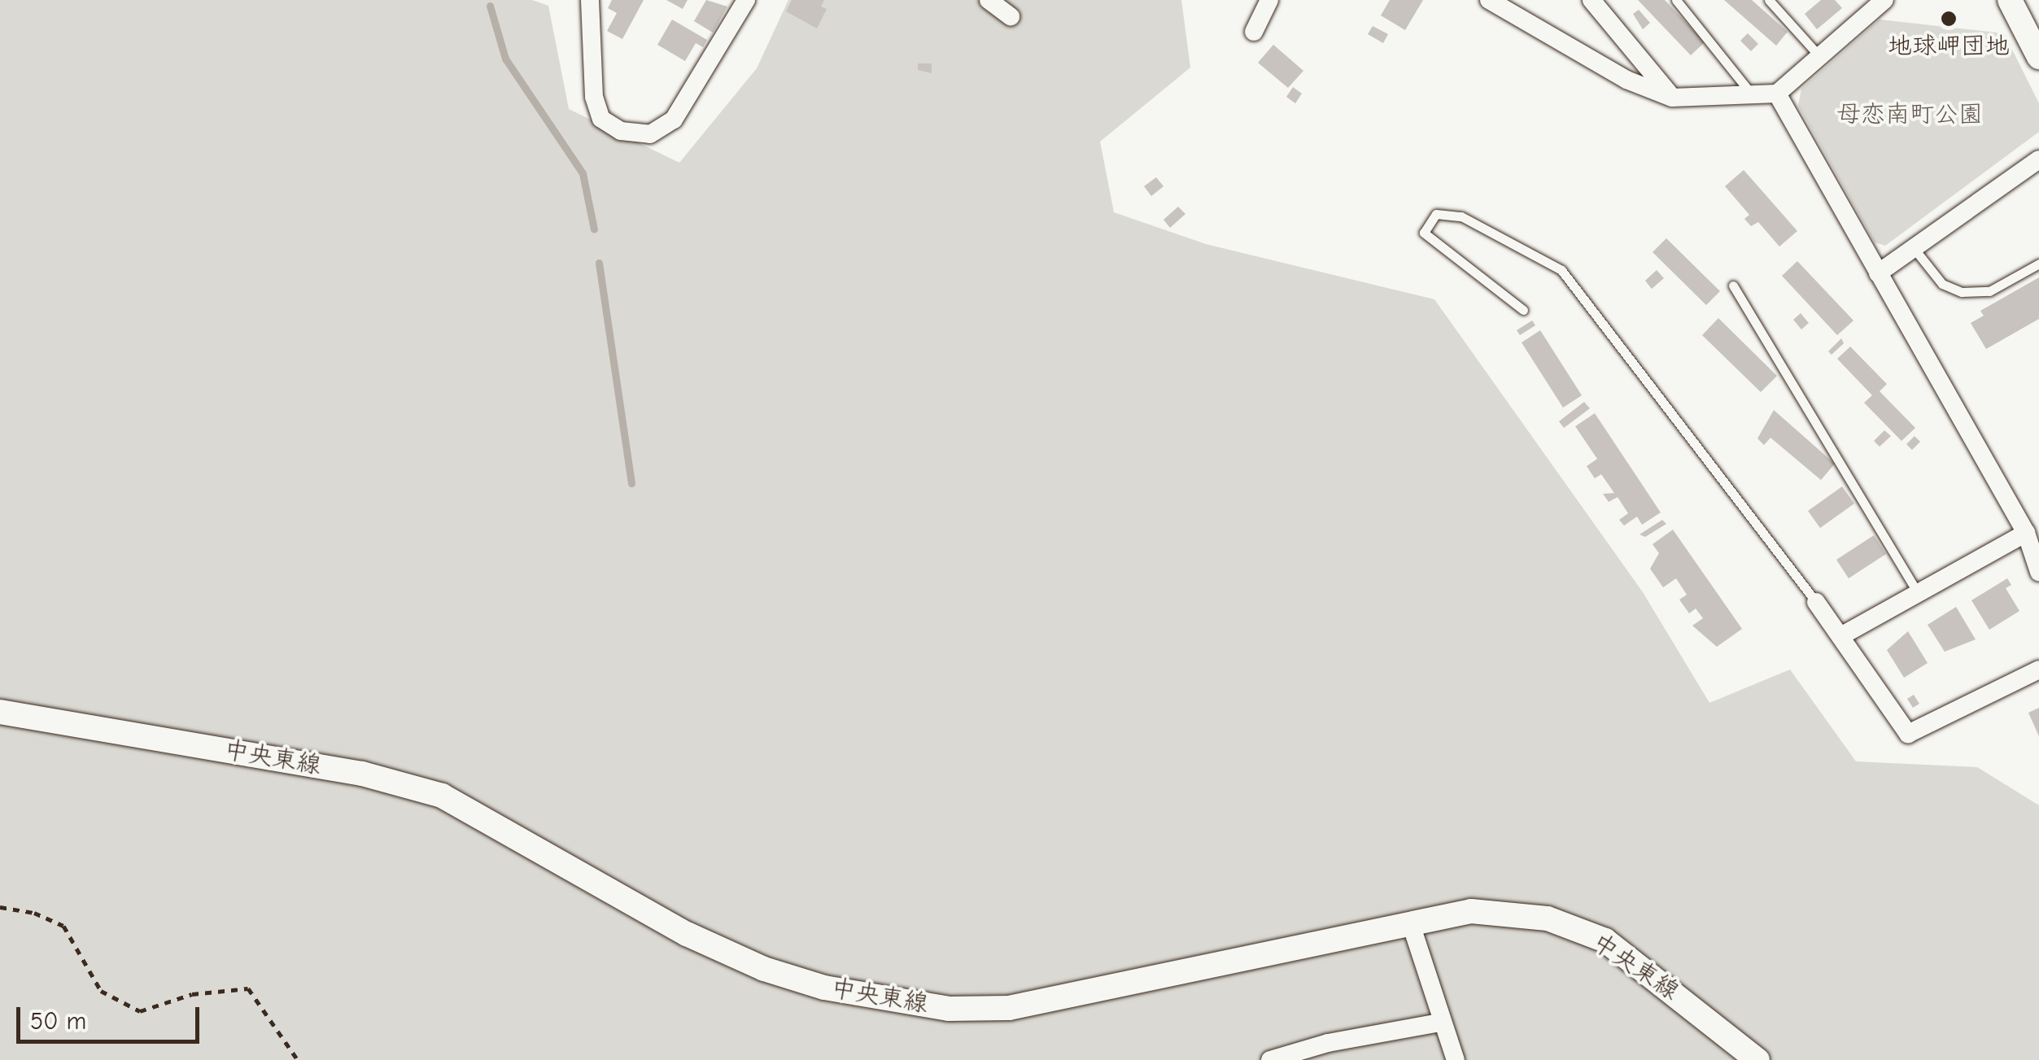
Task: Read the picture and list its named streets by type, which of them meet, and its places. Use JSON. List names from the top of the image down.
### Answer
{
  "streets": {
    "street": ["中央東線"]
  },
  "parks": ["母恋南町公園"],
  "places": ["地球岬団地"],
  "scale_bar": "50 m"
}
